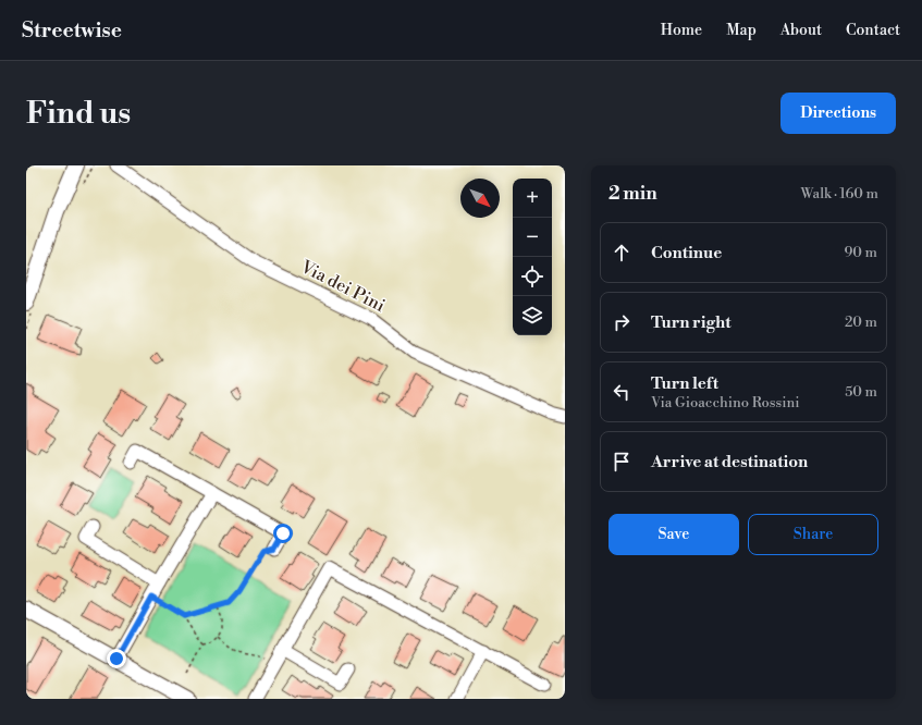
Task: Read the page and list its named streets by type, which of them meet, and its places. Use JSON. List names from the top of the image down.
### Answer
{
  "streets": {
    "street": ["Via dei Pini"]
  },
  "north": "bottom right",
  "page": {
    "header": "Streetwise",
    "nav": [
      "Home",
      "Map",
      "About",
      "Contact"
    ],
    "buttons": [
      "Directions",
      ["Save", "Share"]
    ],
    "title": "Find us",
    "heading": ["2 min", "Walk · 160 m"],
    "map_buttons": ["+", "−"],
    "list": [
      ["Continue", "90 m"],
      ["Turn right", "20 m"],
      ["Turn left", "Via Gioacchino Rossini", "50 m"],
      "Arrive at destination"
    ]
  }
}
